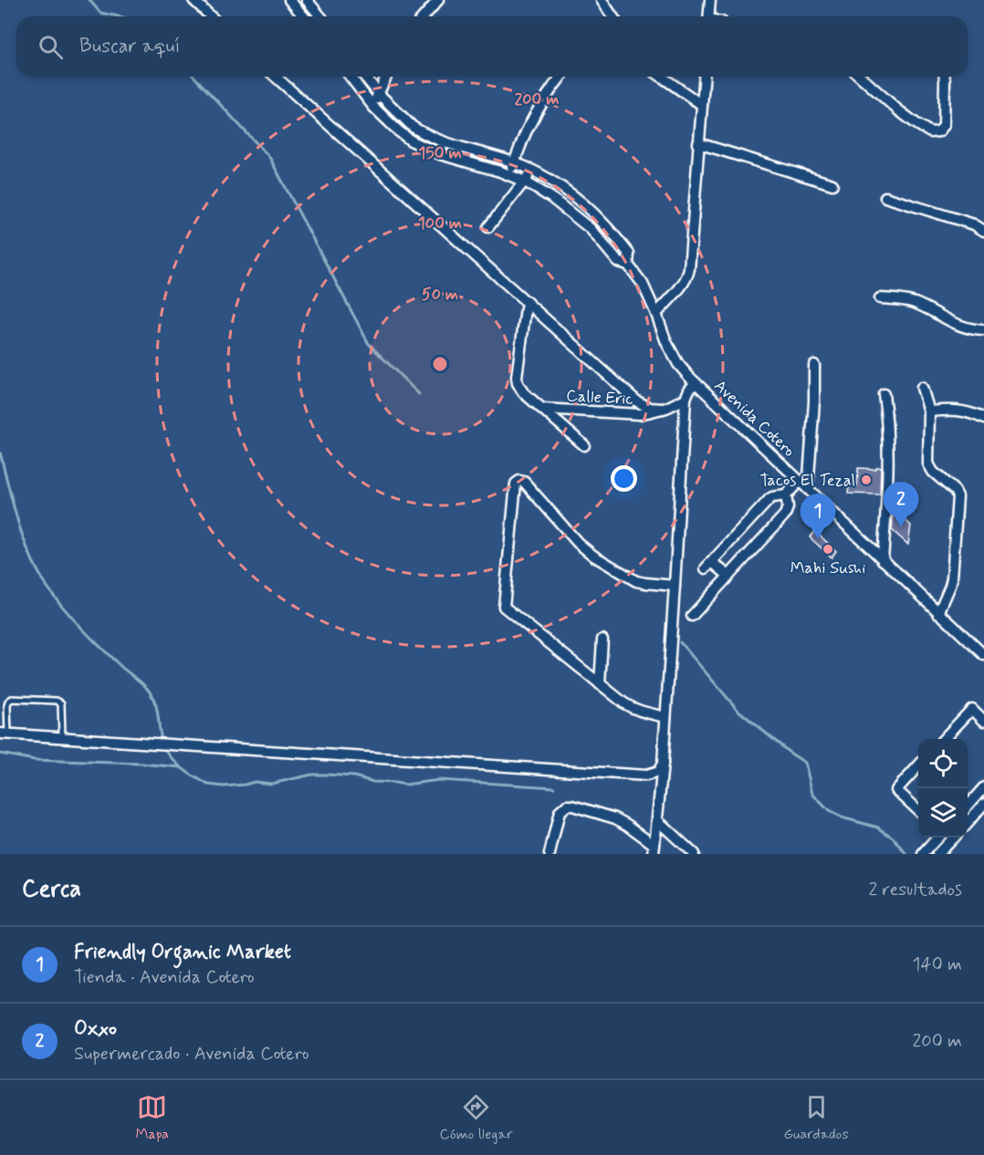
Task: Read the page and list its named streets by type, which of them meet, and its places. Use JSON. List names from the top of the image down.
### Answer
{
  "streets": {
    "street": ["Calle Eric", "Avenida Cotero"]
  },
  "places": ["Tacos El Tezal", "Mahi Sushi"],
  "page": {
    "search": "Buscar aquí",
    "pins": ["2", "1"],
    "heading": ["Cerca", "2 resultados"],
    "list": [
      {
        "mark": "1",
        "name": "Friendly Organic Market",
        "note": "Tienda · Avenida Cotero",
        "value": "140 m"
      },
      {
        "mark": "2",
        "name": "Oxxo",
        "note": "Supermercado · Avenida Cotero",
        "value": "200 m"
      }
    ],
    "nav": ["Mapa", "Cómo llegar", "Guardados"]
  },
  "rings": [
    "200 m",
    "150 m",
    "100 m",
    "50 m"
  ]
}
